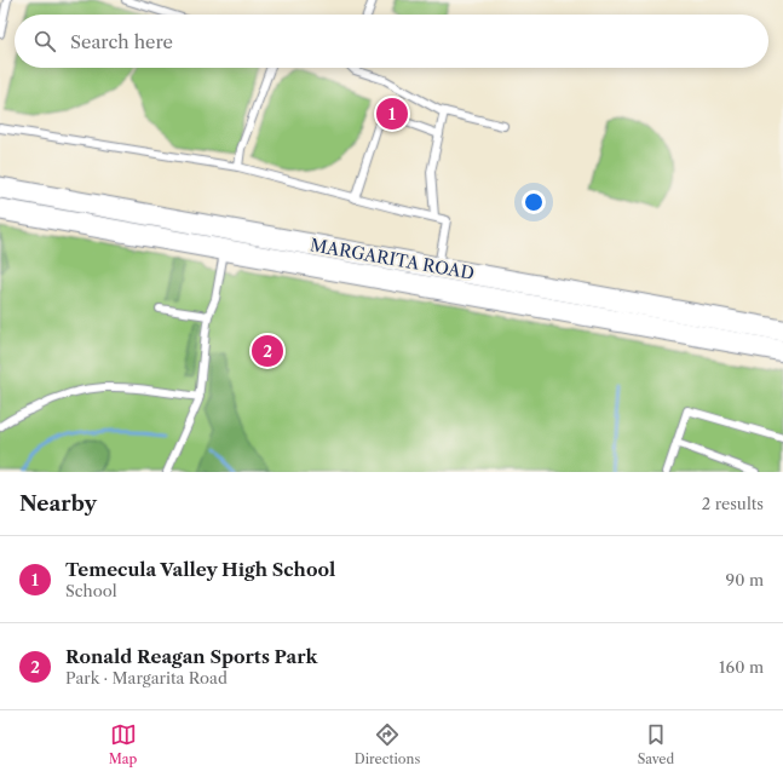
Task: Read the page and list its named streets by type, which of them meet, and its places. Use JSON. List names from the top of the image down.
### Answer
{
  "streets": {
    "main road": ["MARGARITA ROAD"]
  },
  "page": {
    "search": "Search here",
    "pins": ["1", "2"],
    "heading": ["Nearby", "2 results"],
    "list": [
      {
        "mark": "1",
        "name": "Temecula Valley High School",
        "note": "School",
        "value": "90 m"
      },
      {
        "mark": "2",
        "name": "Ronald Reagan Sports Park",
        "note": "Park · Margarita Road",
        "value": "160 m"
      }
    ],
    "nav": ["Map", "Directions", "Saved"]
  }
}
